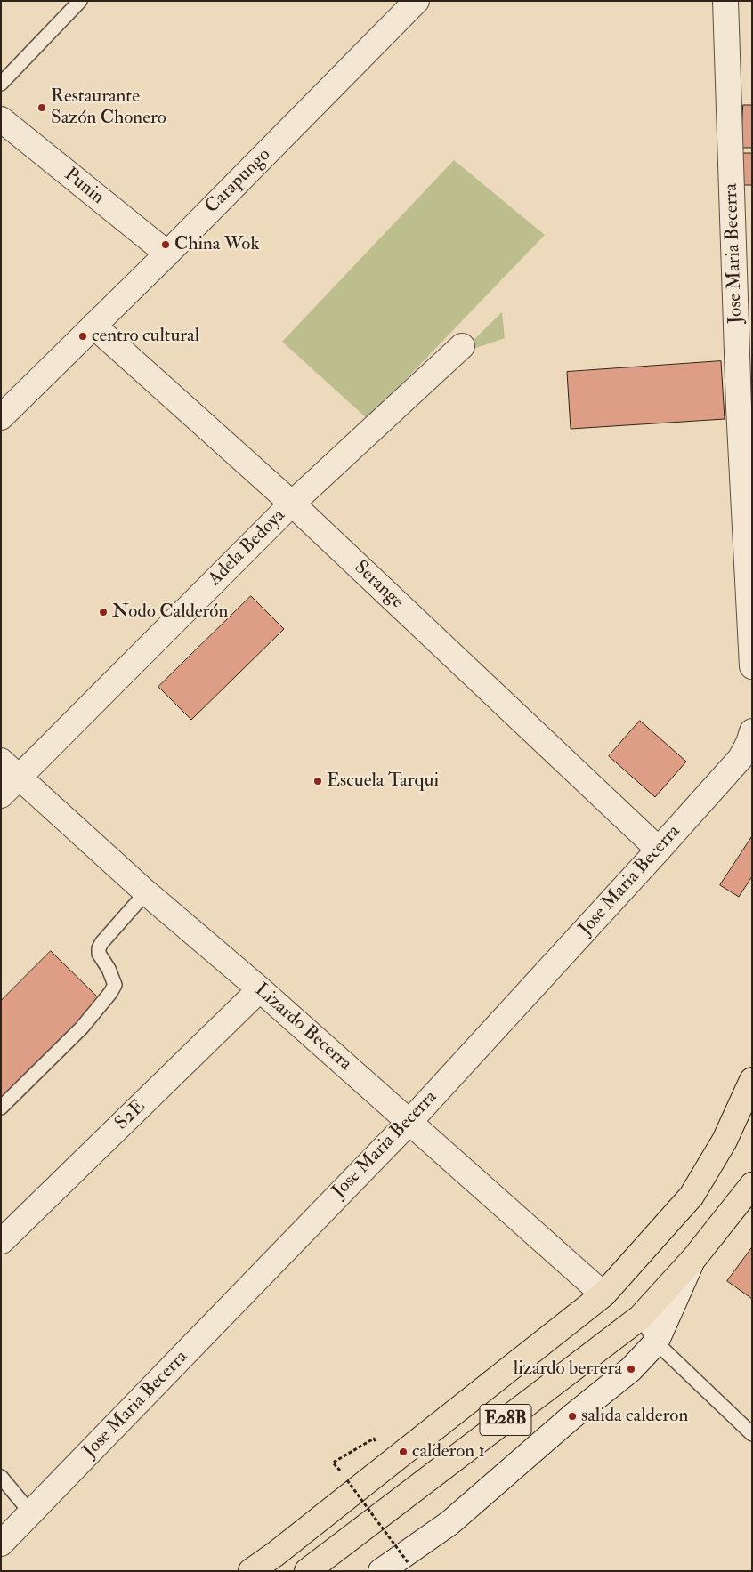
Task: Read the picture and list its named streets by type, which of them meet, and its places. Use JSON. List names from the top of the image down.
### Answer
{
  "streets": {
    "highway": ["E28B"],
    "street": [
      "Carapungo",
      "Punin",
      "Jose Maria Becerra",
      "Adela Bedoya",
      "Serange",
      "Lizardo Becerra",
      "S2E"
    ]
  },
  "crossings": [
    ["Carapungo", "Punin"],
    ["Carapungo", "Serange"],
    ["Jose Maria Becerra", "Serange"],
    ["Jose Maria Becerra", "Lizardo Becerra"],
    ["Adela Bedoya", "Serange"],
    ["Adela Bedoya", "Lizardo Becerra"],
    ["Lizardo Becerra", "S2E"],
    ["Lizardo Becerra", "E28B"]
  ],
  "places": [
    "Restaurante Sazón Chonero",
    "China Wok",
    "centro cultural",
    "Nodo Calderón",
    "Escuela Tarqui",
    "lizardo berrera",
    "salida calderon",
    "calderon 1"
  ]
}
